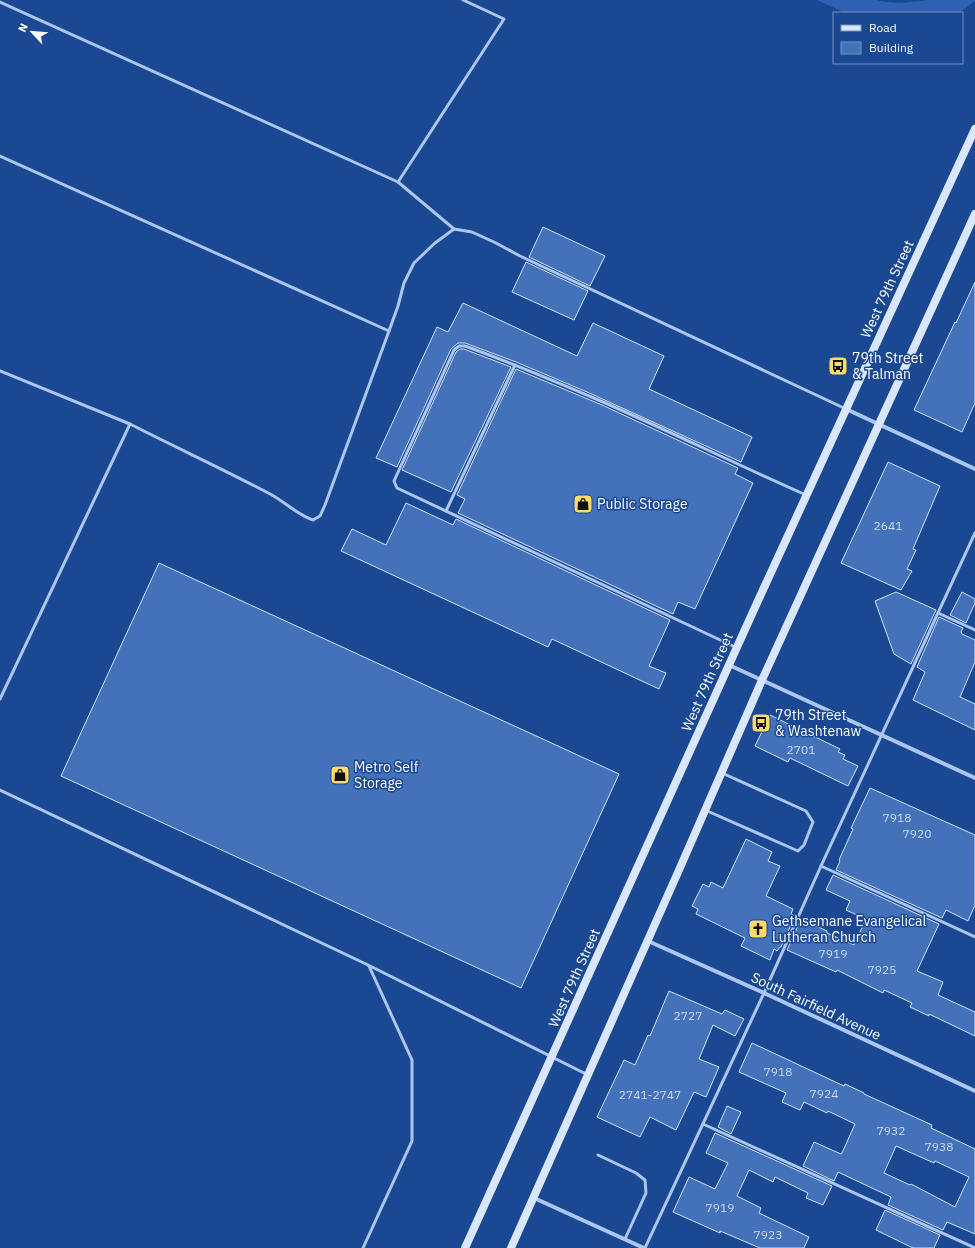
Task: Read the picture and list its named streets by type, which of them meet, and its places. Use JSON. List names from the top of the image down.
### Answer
{
  "streets": {
    "main road": ["West 79th Street"],
    "street": ["South Fairfield Avenue"]
  },
  "places": {
    "bus stop": ["79th Street & Talman", "79th Street & Washtenaw"],
    "shop": ["Public Storage", "Metro Self Storage"],
    "church": ["Gethsemane Evangelical Lutheran Church"]
  },
  "house_numbers": [
    "2641",
    "2701",
    "7918",
    "7920",
    "7919",
    "7925",
    "2727",
    "7918",
    "7924",
    "2741-2747",
    "7932",
    "7938",
    "7919",
    "7923"
  ],
  "legend": ["Road", "Building"],
  "north": "top left"
}
